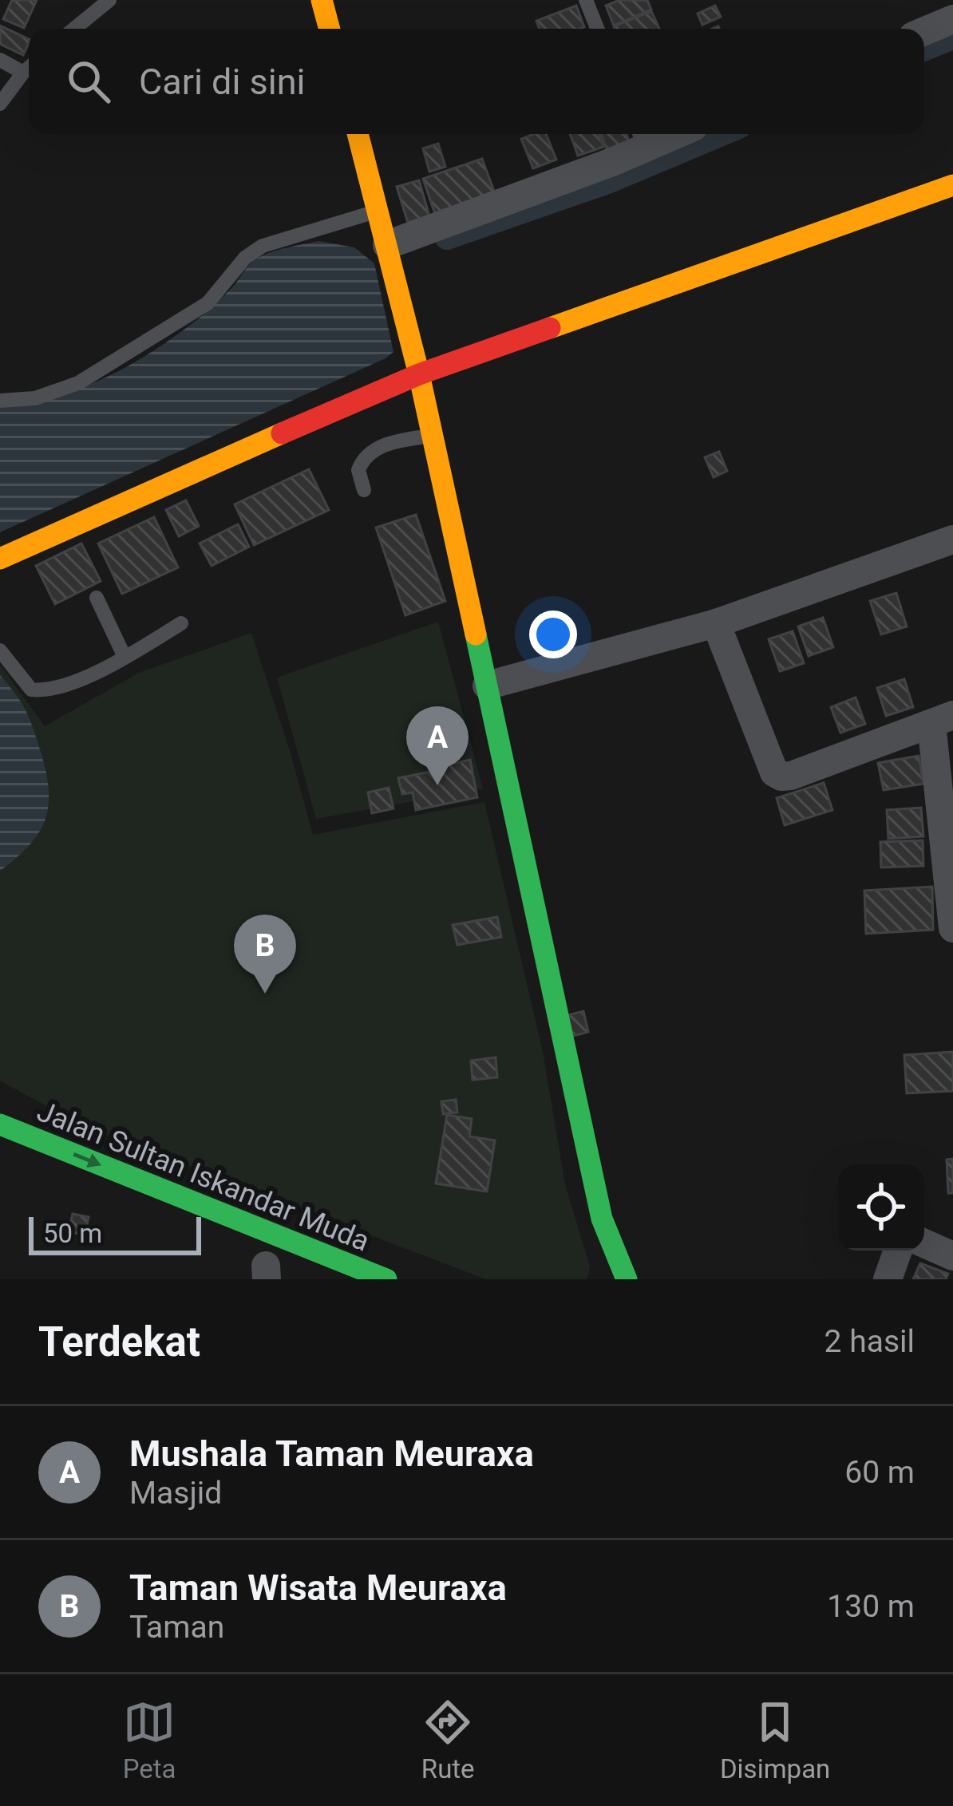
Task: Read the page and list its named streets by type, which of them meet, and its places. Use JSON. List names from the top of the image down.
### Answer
{
  "streets": {
    "main road": ["Jalan Sultan Iskandar Muda"]
  },
  "one_way": ["Jalan Sultan Iskandar Muda"],
  "scale_bar": "50 m",
  "page": {
    "search": "Cari di sini",
    "pins": ["A", "B"],
    "scale": "50 m",
    "heading": ["Terdekat", "2 hasil"],
    "list": [
      {
        "mark": "A",
        "name": "Mushala Taman Meuraxa",
        "note": "Masjid",
        "value": "60 m"
      },
      {
        "mark": "B",
        "name": "Taman Wisata Meuraxa",
        "note": "Taman",
        "value": "130 m"
      }
    ],
    "nav": ["Peta", "Rute", "Disimpan"]
  }
}
